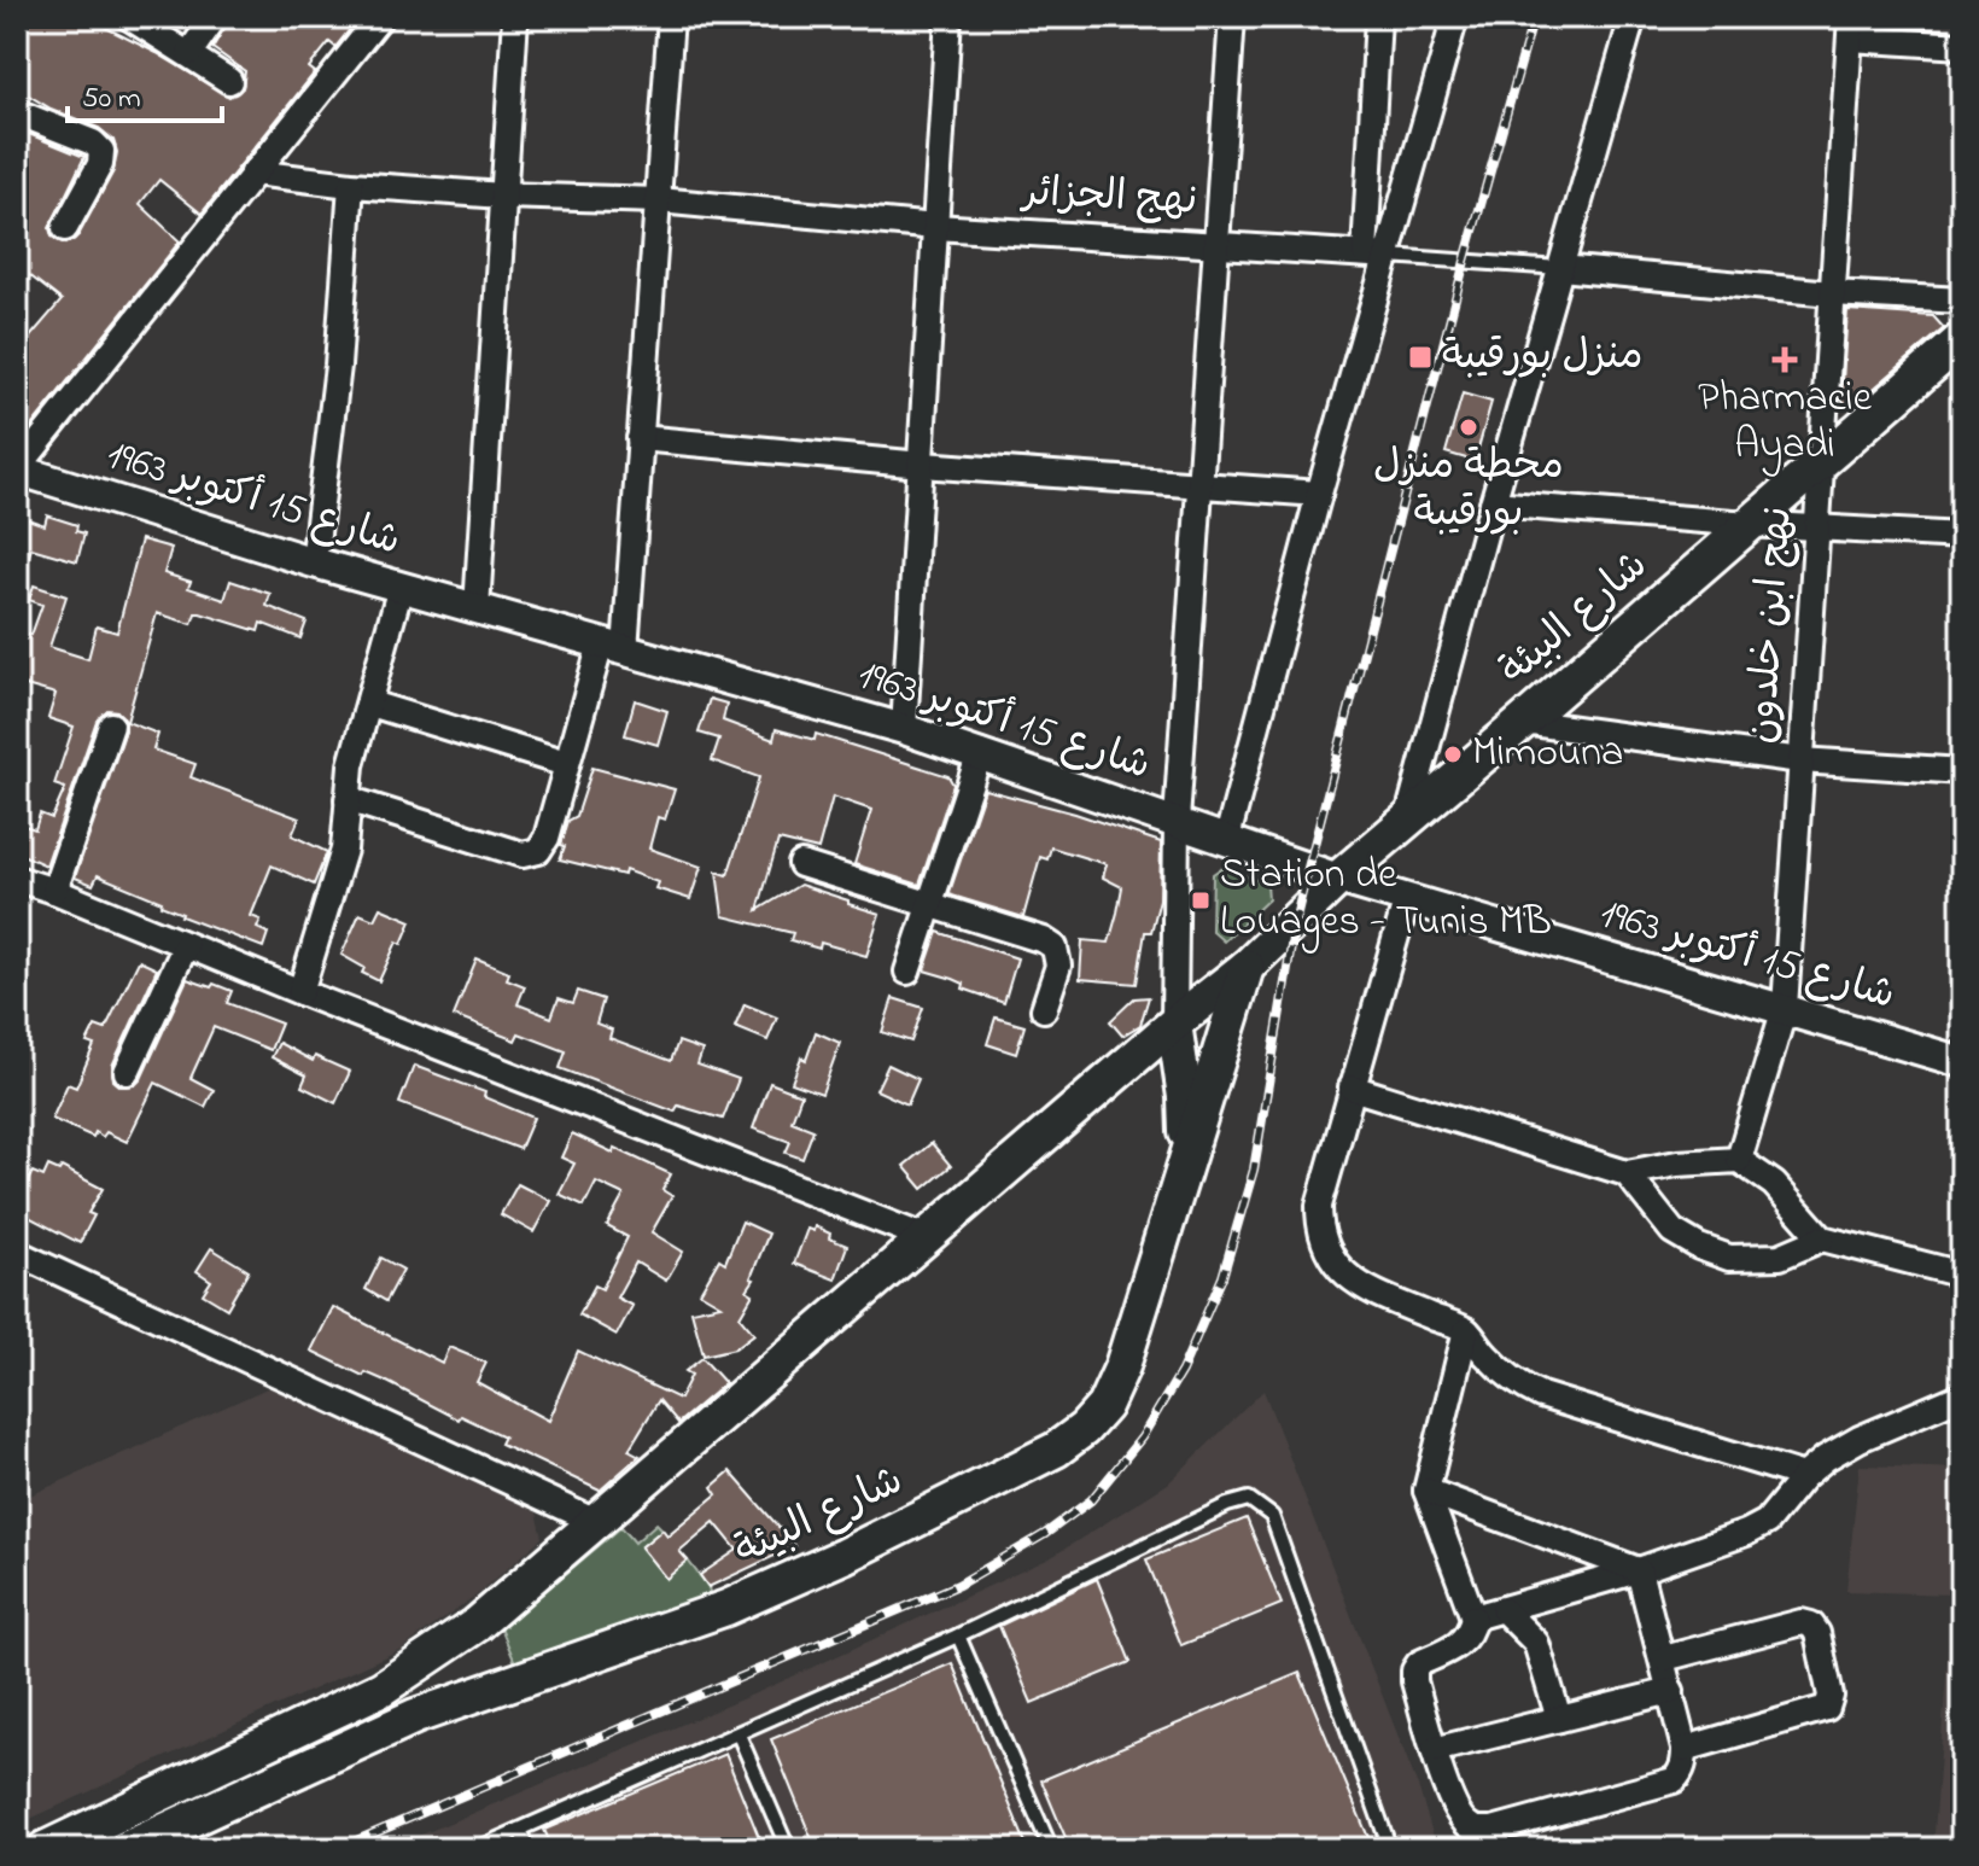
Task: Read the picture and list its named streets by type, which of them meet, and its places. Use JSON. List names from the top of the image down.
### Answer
{
  "streets": {
    "main road": ["شارع البيئة"],
    "street": ["نهج الجزائر", "شارع 15 أكتوبر 1963", "نهج ابن خلدون"]
  },
  "crossings": [
    ["نهج الجزائر", "نهج ابن خلدون"],
    ["شارع 15 أكتوبر 1963", "شارع البيئة"],
    ["شارع 15 أكتوبر 1963", "نهج ابن خلدون"],
    ["شارع البيئة", "نهج ابن خلدون"]
  ],
  "places": {
    "transit": ["منزل بورقيبة", "Station de Louages - Tunis MB"],
    "health": ["Pharmacie Ayadi"],
    "other": ["محطة منزل بورقيبة", "Mimouna"]
  },
  "scale_bar": "50 m"
}
